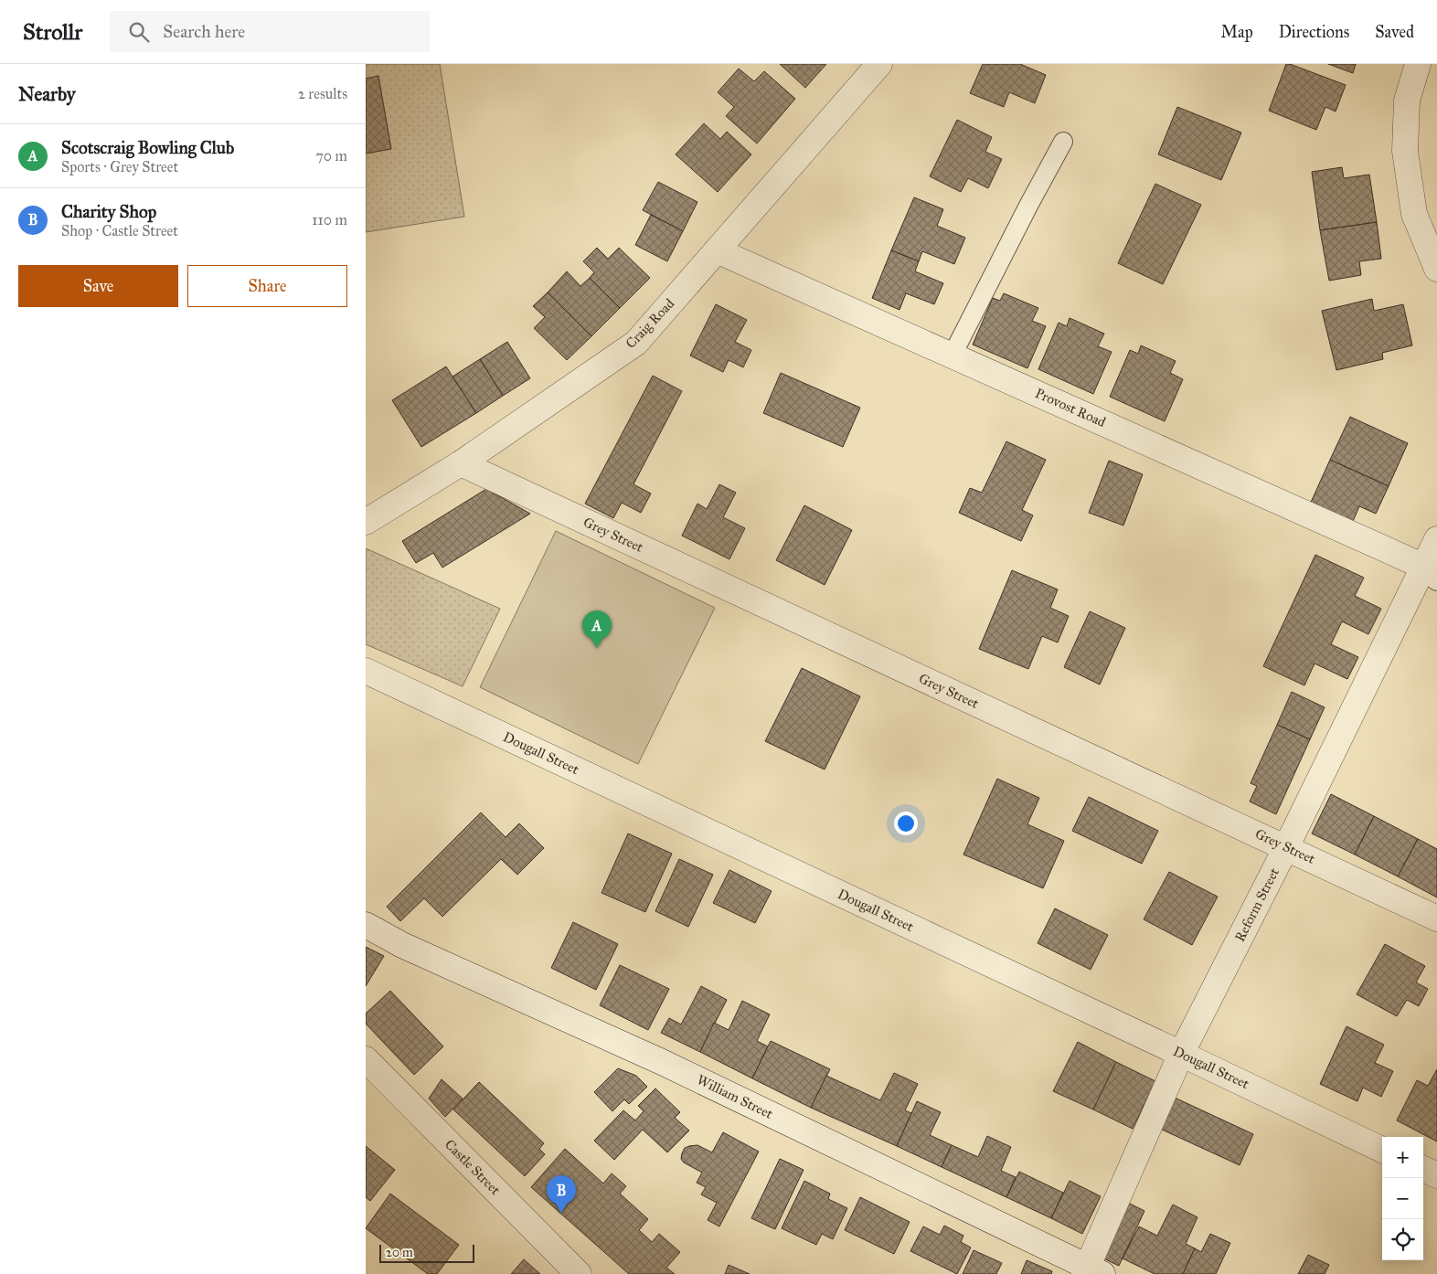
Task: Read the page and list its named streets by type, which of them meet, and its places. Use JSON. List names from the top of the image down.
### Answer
{
  "streets": {
    "street": [
      "Craig Road",
      "Provost Road",
      "Grey Street",
      "Dougall Street",
      "Reform Street",
      "William Street",
      "Castle Street"
    ]
  },
  "crossings": [
    ["Craig Road", "Provost Road"],
    ["Craig Road", "Grey Street"],
    ["Provost Road", "Reform Street"],
    ["Grey Street", "Reform Street"],
    ["Dougall Street", "Reform Street"],
    ["Reform Street", "William Street"]
  ],
  "scale_bar": "20 m",
  "page": {
    "header": "Strollr",
    "search": "Search here",
    "nav": ["Map", "Directions", "Saved"],
    "heading": ["Nearby", "2 results"],
    "list": [
      {
        "mark": "A",
        "name": "Scotscraig Bowling Club",
        "note": "Sports · Grey Street",
        "value": "70 m"
      },
      {
        "mark": "B",
        "name": "Charity Shop",
        "note": "Shop · Castle Street",
        "value": "110 m"
      }
    ],
    "buttons": ["Save", "Share"],
    "pins": ["A", "B"],
    "map_buttons": ["+", "−"],
    "scale": "20 m"
  }
}
